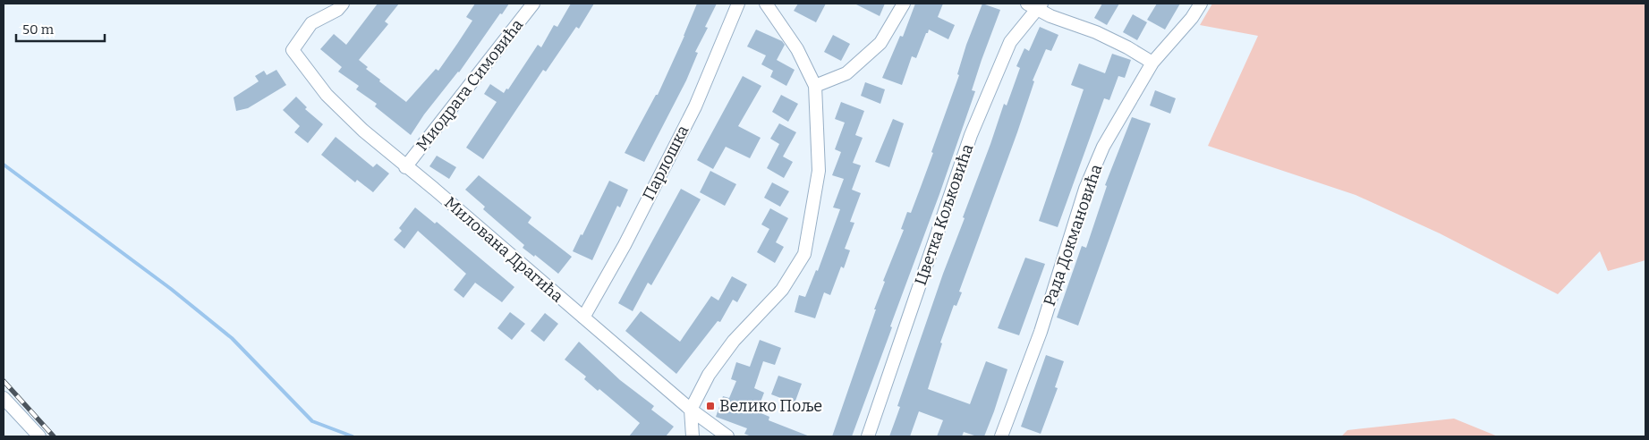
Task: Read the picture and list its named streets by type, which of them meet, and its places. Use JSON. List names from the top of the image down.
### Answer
{
  "streets": {
    "street": [
      "Миодрага Симовића",
      "Парлошка",
      "Цветка Кољковића",
      "Рада Докмановића",
      "Милована Драгића"
    ]
  },
  "crossings": [
    ["Миодрага Симовића", "Милована Драгића"],
    ["Парлошка", "Милована Драгића"]
  ],
  "places": {
    "transit": ["Велико Поље"]
  },
  "scale_bar": "50 m"
}
